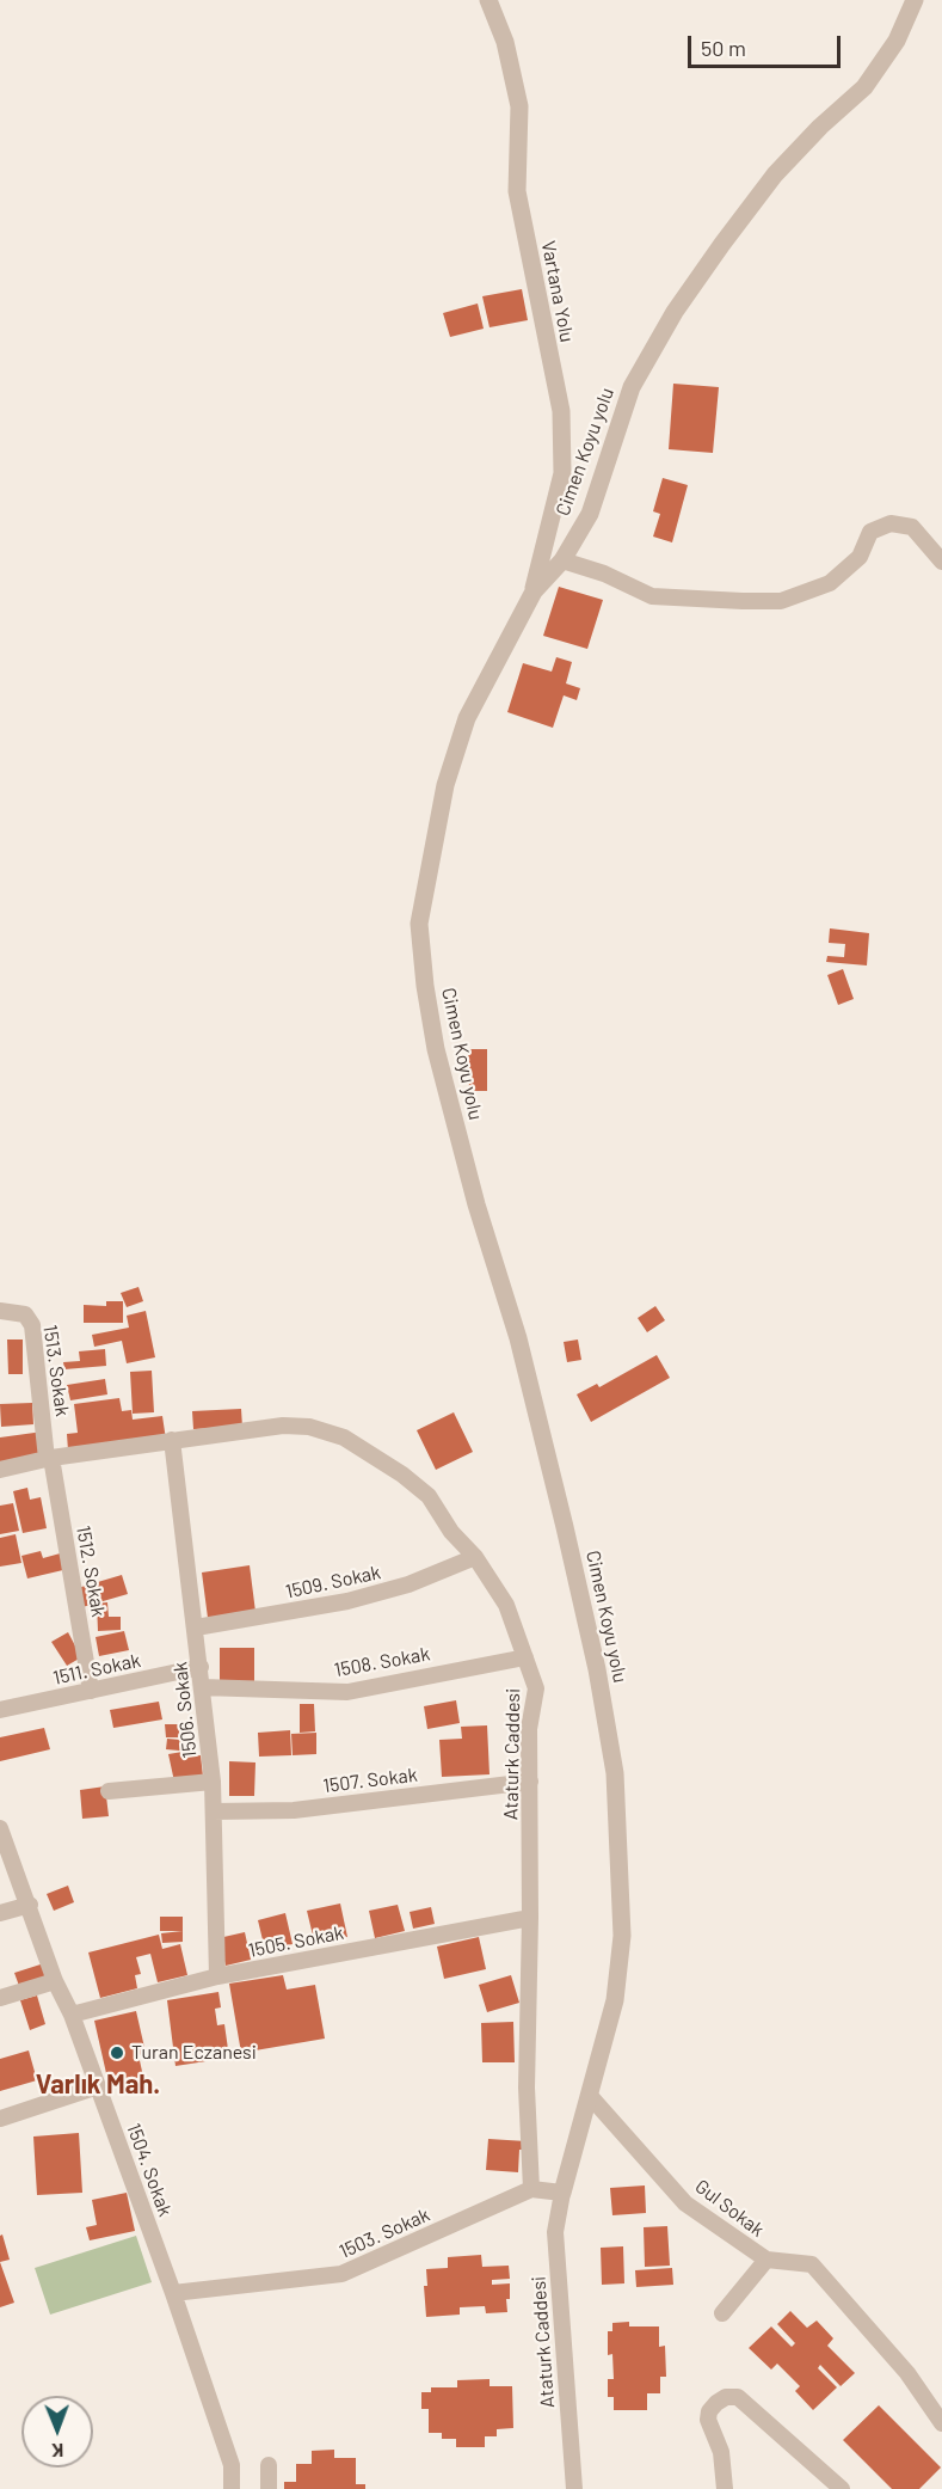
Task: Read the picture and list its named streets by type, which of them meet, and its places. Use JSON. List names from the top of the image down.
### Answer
{
  "streets": {
    "street": [
      "Vartana Yolu",
      "Cimen Koyu yolu",
      "1513. Sokak",
      "1512. Sokak",
      "1509. Sokak",
      "1508. Sokak",
      "1511. Sokak",
      "1506. Sokak",
      "Ataturk Caddesi",
      "1507. Sokak",
      "1505. Sokak",
      "1504. Sokak",
      "Gul Sokak",
      "1503. Sokak"
    ]
  },
  "crossings": [
    ["Vartana Yolu", "Cimen Koyu yolu"],
    ["Cimen Koyu yolu", "Ataturk Caddesi"],
    ["Cimen Koyu yolu", "Gul Sokak"],
    ["1513. Sokak", "1512. Sokak"],
    ["1513. Sokak", "Ataturk Caddesi"],
    ["1512. Sokak", "1511. Sokak"],
    ["1512. Sokak", "Ataturk Caddesi"],
    ["1509. Sokak", "1506. Sokak"],
    ["1509. Sokak", "Ataturk Caddesi"],
    ["1508. Sokak", "1506. Sokak"],
    ["1508. Sokak", "Ataturk Caddesi"],
    ["1511. Sokak", "1506. Sokak"],
    ["1506. Sokak", "Ataturk Caddesi"],
    ["1506. Sokak", "1507. Sokak"],
    ["1506. Sokak", "1505. Sokak"],
    ["Ataturk Caddesi", "1507. Sokak"],
    ["Ataturk Caddesi", "1505. Sokak"],
    ["Ataturk Caddesi", "1503. Sokak"],
    ["1505. Sokak", "1504. Sokak"],
    ["1504. Sokak", "1503. Sokak"]
  ],
  "districts": ["Varlık Mah."],
  "places": ["Turan Eczanesi"],
  "scale_bar": "50 m",
  "north": "bottom"
}
